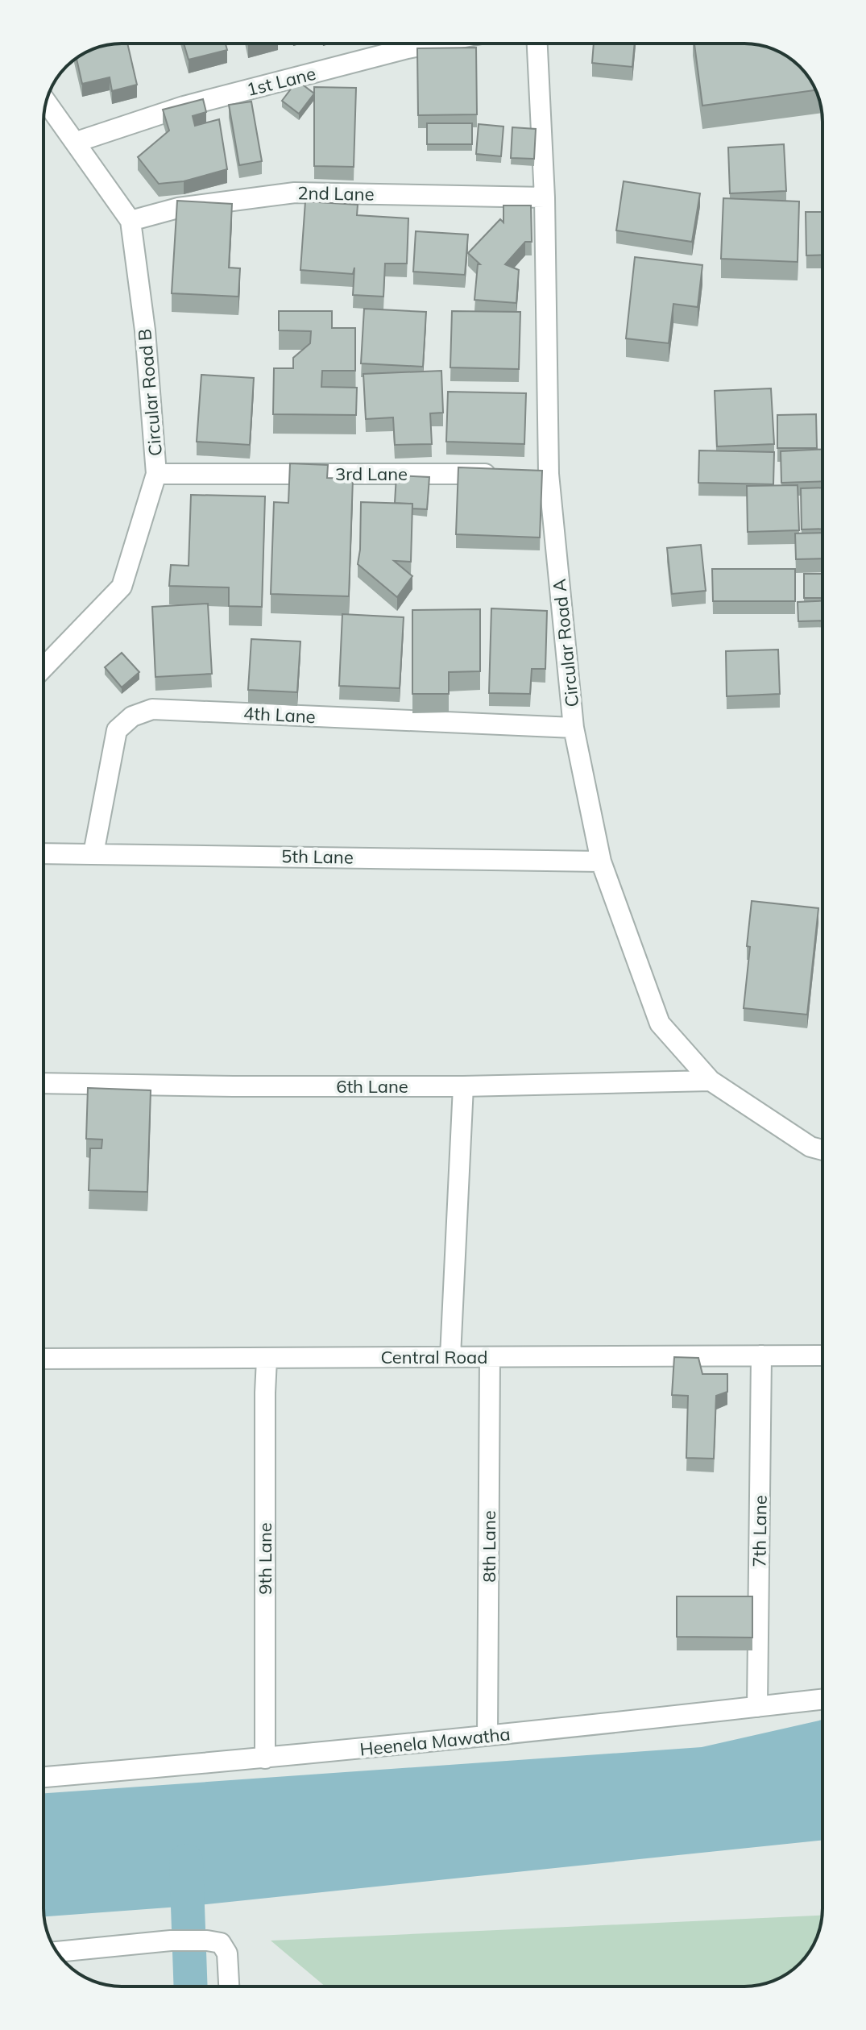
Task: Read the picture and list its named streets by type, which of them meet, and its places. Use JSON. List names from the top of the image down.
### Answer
{
  "streets": {
    "street": [
      "1st Lane",
      "2nd Lane",
      "Circular Road B",
      "3rd Lane",
      "Circular Road A",
      "4th Lane",
      "5th Lane",
      "6th Lane",
      "Central Road",
      "7th Lane",
      "8th Lane",
      "9th Lane",
      "Heenela Mawatha"
    ]
  },
  "crossings": [
    ["1st Lane", "Circular Road B"],
    ["2nd Lane", "Circular Road B"],
    ["2nd Lane", "Circular Road A"],
    ["Circular Road B", "3rd Lane"],
    ["Circular Road A", "4th Lane"],
    ["Circular Road A", "5th Lane"],
    ["Circular Road A", "6th Lane"],
    ["4th Lane", "5th Lane"],
    ["Central Road", "7th Lane"],
    ["Central Road", "8th Lane"],
    ["Central Road", "9th Lane"],
    ["7th Lane", "Heenela Mawatha"],
    ["8th Lane", "Heenela Mawatha"],
    ["9th Lane", "Heenela Mawatha"]
  ]
}
